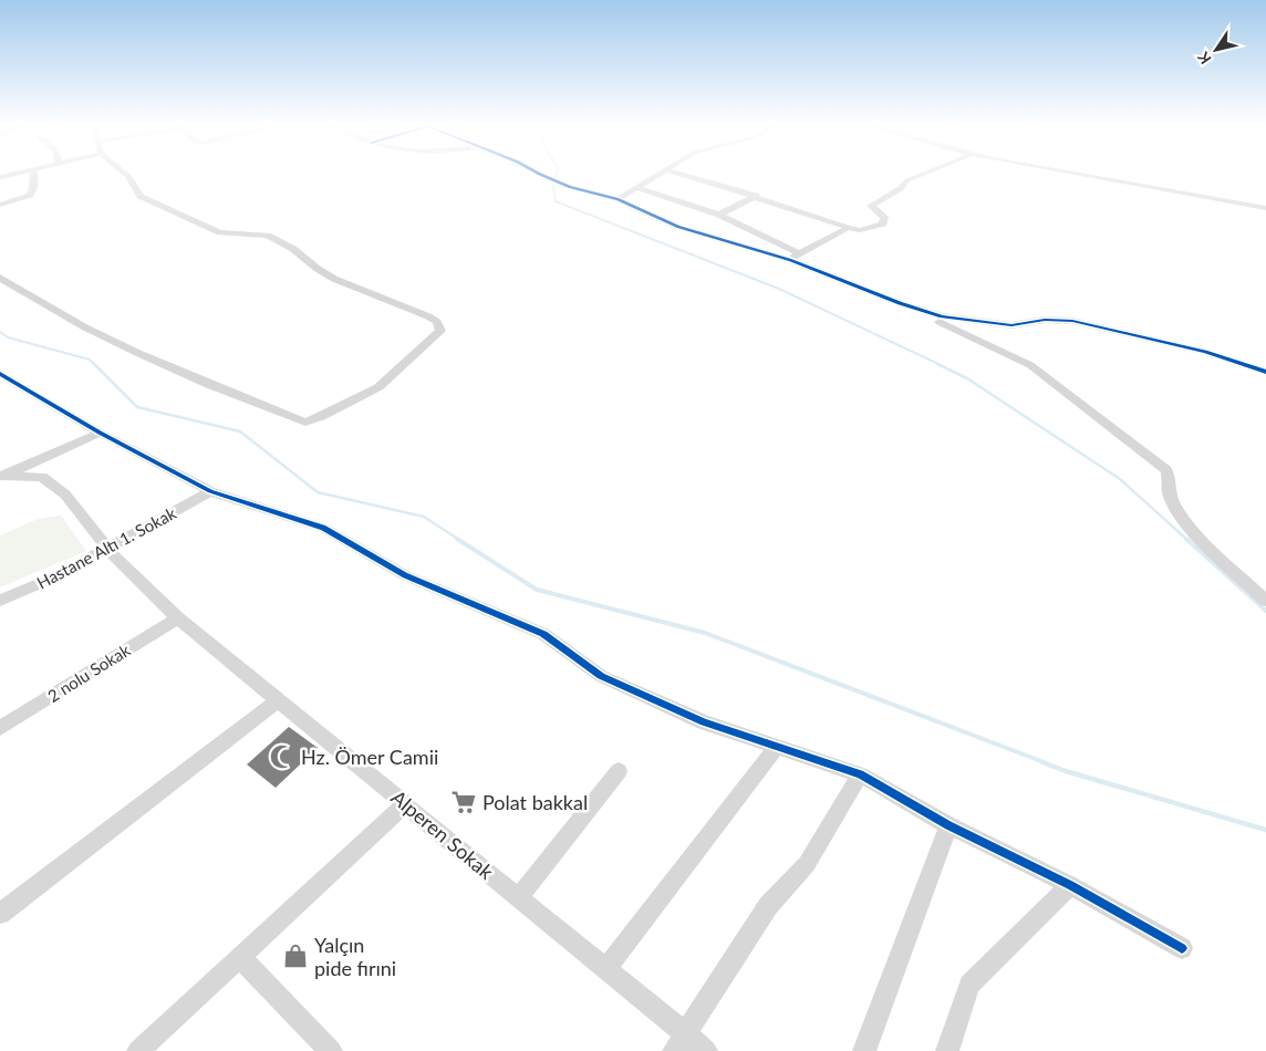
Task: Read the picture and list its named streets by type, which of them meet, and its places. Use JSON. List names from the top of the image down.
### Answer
{
  "streets": {
    "street": ["Hastane Altı 1. Sokak", "2 nolu Sokak", "Alperen Sokak"]
  },
  "crossings": [
    ["Hastane Altı 1. Sokak", "Alperen Sokak"],
    ["2 nolu Sokak", "Alperen Sokak"]
  ],
  "places": {
    "mosque": ["Hz. Ömer Camii"],
    "supermarket": ["Polat bakkal"],
    "shop": ["Yalçın pide fırıni"]
  },
  "north": "bottom left"
}
